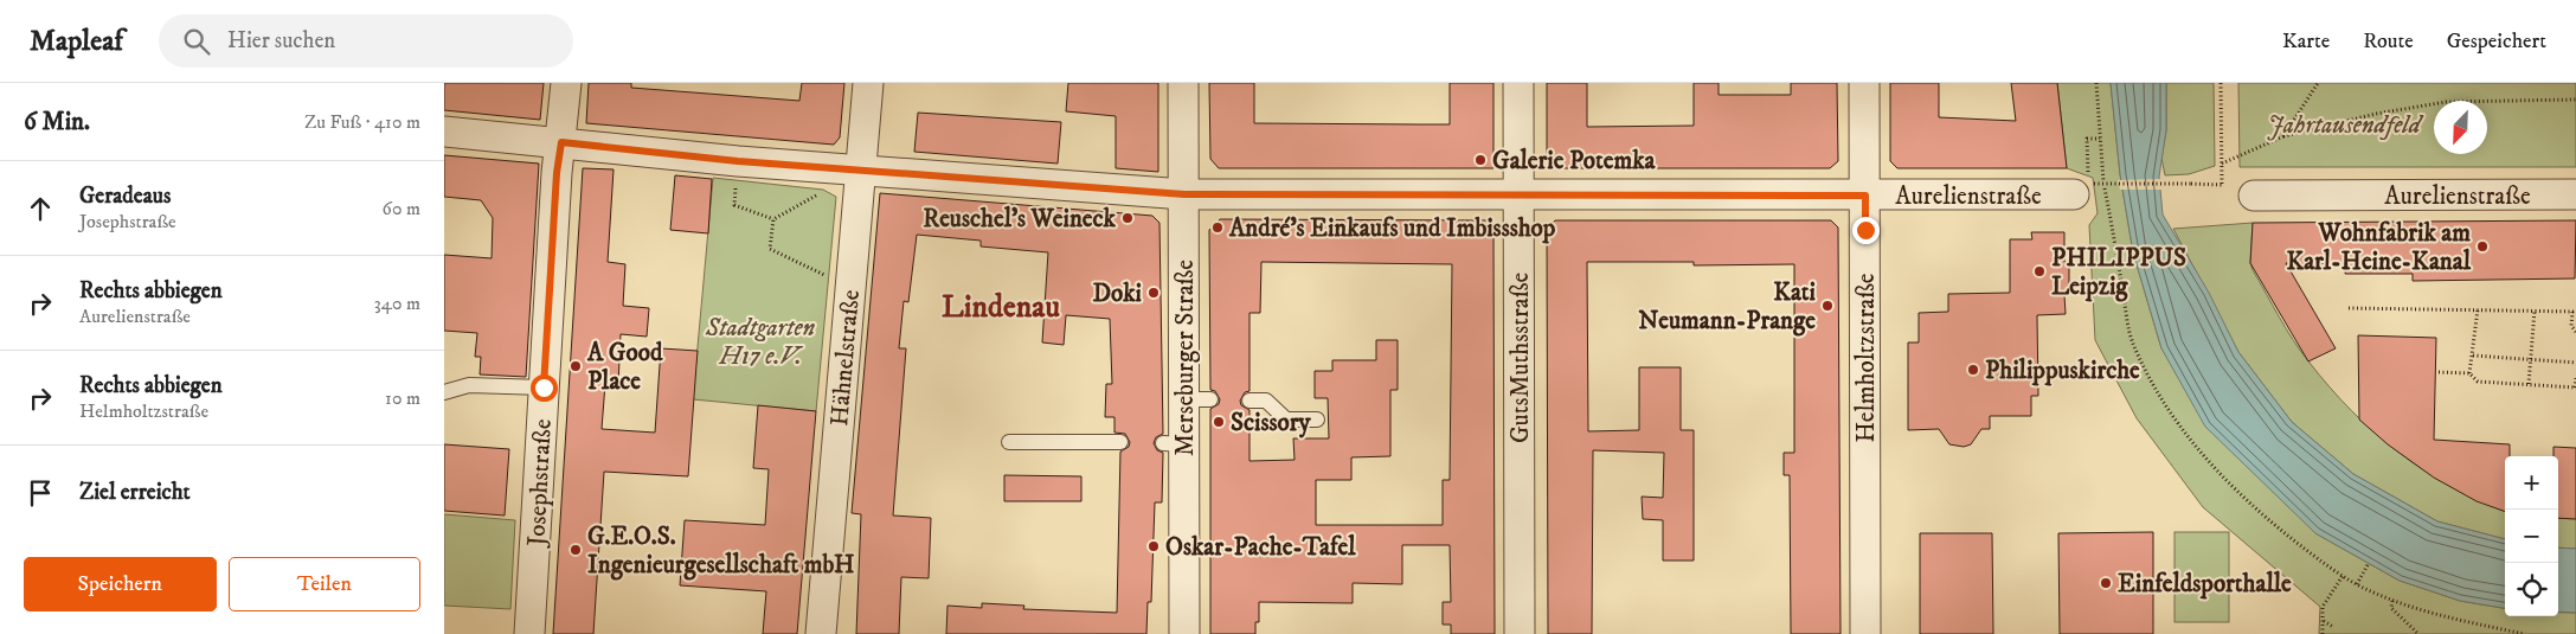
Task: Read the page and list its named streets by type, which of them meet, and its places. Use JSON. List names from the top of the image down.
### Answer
{
  "streets": {
    "street": [
      "Aurelienstraße",
      "Hähnelstraße",
      "Merseburger Straße",
      "GutsMuthsstraße",
      "Helmholtzstraße",
      "Josephstraße"
    ]
  },
  "crossings": [
    ["Aurelienstraße", "Hähnelstraße"],
    ["Aurelienstraße", "Merseburger Straße"],
    ["Aurelienstraße", "GutsMuthsstraße"],
    ["Aurelienstraße", "Helmholtzstraße"],
    ["Aurelienstraße", "Josephstraße"]
  ],
  "districts": ["Lindenau"],
  "parks": ["Jahrtausendfeld", "Stadtgarten H17 e.V."],
  "places": [
    "Galerie Potemka",
    "Reuschel's Weineck",
    "André's Einkaufs und Imbissshop",
    "Wohnfabrik am Karl-Heine-Kanal",
    "PHILIPPUS Leipzig",
    "Doki",
    "Kati Neumann-Prange",
    "A Good Place",
    "Philippuskirche",
    "Scissory",
    "Oskar-Pache-Tafel",
    "G.E.O.S. Ingenieurgesellschaft mbH",
    "Einfeldsporthalle"
  ],
  "north": "bottom left",
  "page": {
    "header": "Mapleaf",
    "search": "Hier suchen",
    "nav": ["Karte", "Route", "Gespeichert"],
    "heading": ["6 Min.", "Zu Fuß · 410 m"],
    "list": [
      ["Geradeaus", "Josephstraße", "60 m"],
      ["Rechts abbiegen", "Aurelienstraße", "340 m"],
      ["Rechts abbiegen", "Helmholtzstraße", "10 m"],
      "Ziel erreicht"
    ],
    "map_buttons": ["+", "−"],
    "buttons": ["Speichern", "Teilen"]
  }
}
